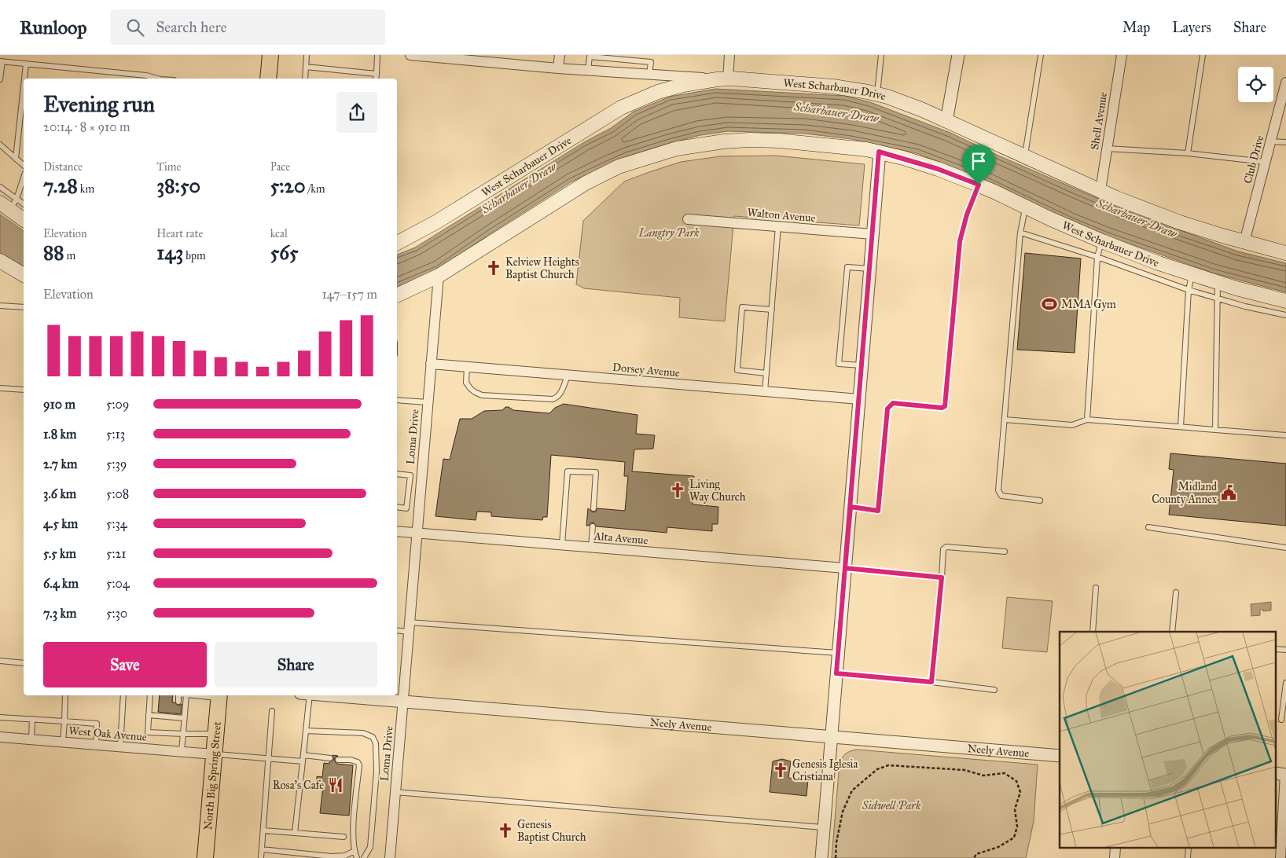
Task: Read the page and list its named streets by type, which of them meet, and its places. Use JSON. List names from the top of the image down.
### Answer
{
  "streets": {
    "highway": ["North Big Spring Street"],
    "main road": ["West Scharbauer Drive"],
    "street": [
      "Shell Avenue",
      "Club Drive",
      "Walton Avenue",
      "Dorsey Avenue",
      "Loma Drive",
      "Alta Avenue",
      "Neely Avenue",
      "West Oak Avenue"
    ]
  },
  "crossings": [
    ["West Scharbauer Drive", "Shell Avenue"],
    ["West Scharbauer Drive", "Club Drive"],
    ["West Scharbauer Drive", "Loma Drive"],
    ["Dorsey Avenue", "Loma Drive"],
    ["Loma Drive", "Alta Avenue"],
    ["Loma Drive", "Neely Avenue"],
    ["West Oak Avenue", "North Big Spring Street"]
  ],
  "water": ["Scharbauer Draw"],
  "parks": ["Langtry Park", "Sidwell Park"],
  "places": {
    "church": [
      "Kelview Heights Baptist Church",
      "Living Way Church",
      "Genesis Iglesia Cristiana",
      "Genesis Baptist Church"
    ],
    "sports": ["MMA Gym"],
    "public building": ["Midland County Annex"],
    "restaurant": ["Rosa's Cafe"]
  },
  "page": {
    "header": "Runloop",
    "search": "Search here",
    "nav": ["Map", "Layers", "Share"],
    "heading": ["Evening run", "20:14 · 8 × 910 m"],
    "stats": [
      ["Distance", "7.28 km"],
      ["Time", "38:50"],
      ["Pace", "5:20 /km"],
      ["Elevation", "88 m"],
      ["Heart rate", "143 bpm"],
      ["kcal", "565"]
    ],
    "chart": ["Elevation", "147–157 m"],
    "list": [
      {
        "name": "910 m",
        "note": "5:09"
      },
      {
        "name": "1.8 km",
        "note": "5:13"
      },
      {
        "name": "2.7 km",
        "note": "5:39"
      },
      {
        "name": "3.6 km",
        "note": "5:08"
      },
      {
        "name": "4.5 km",
        "note": "5:34"
      },
      {
        "name": "5.5 km",
        "note": "5:21"
      },
      {
        "name": "6.4 km",
        "note": "5:04"
      },
      {
        "name": "7.3 km",
        "note": "5:30"
      }
    ],
    "buttons": ["Save", "Share"]
  }
}
